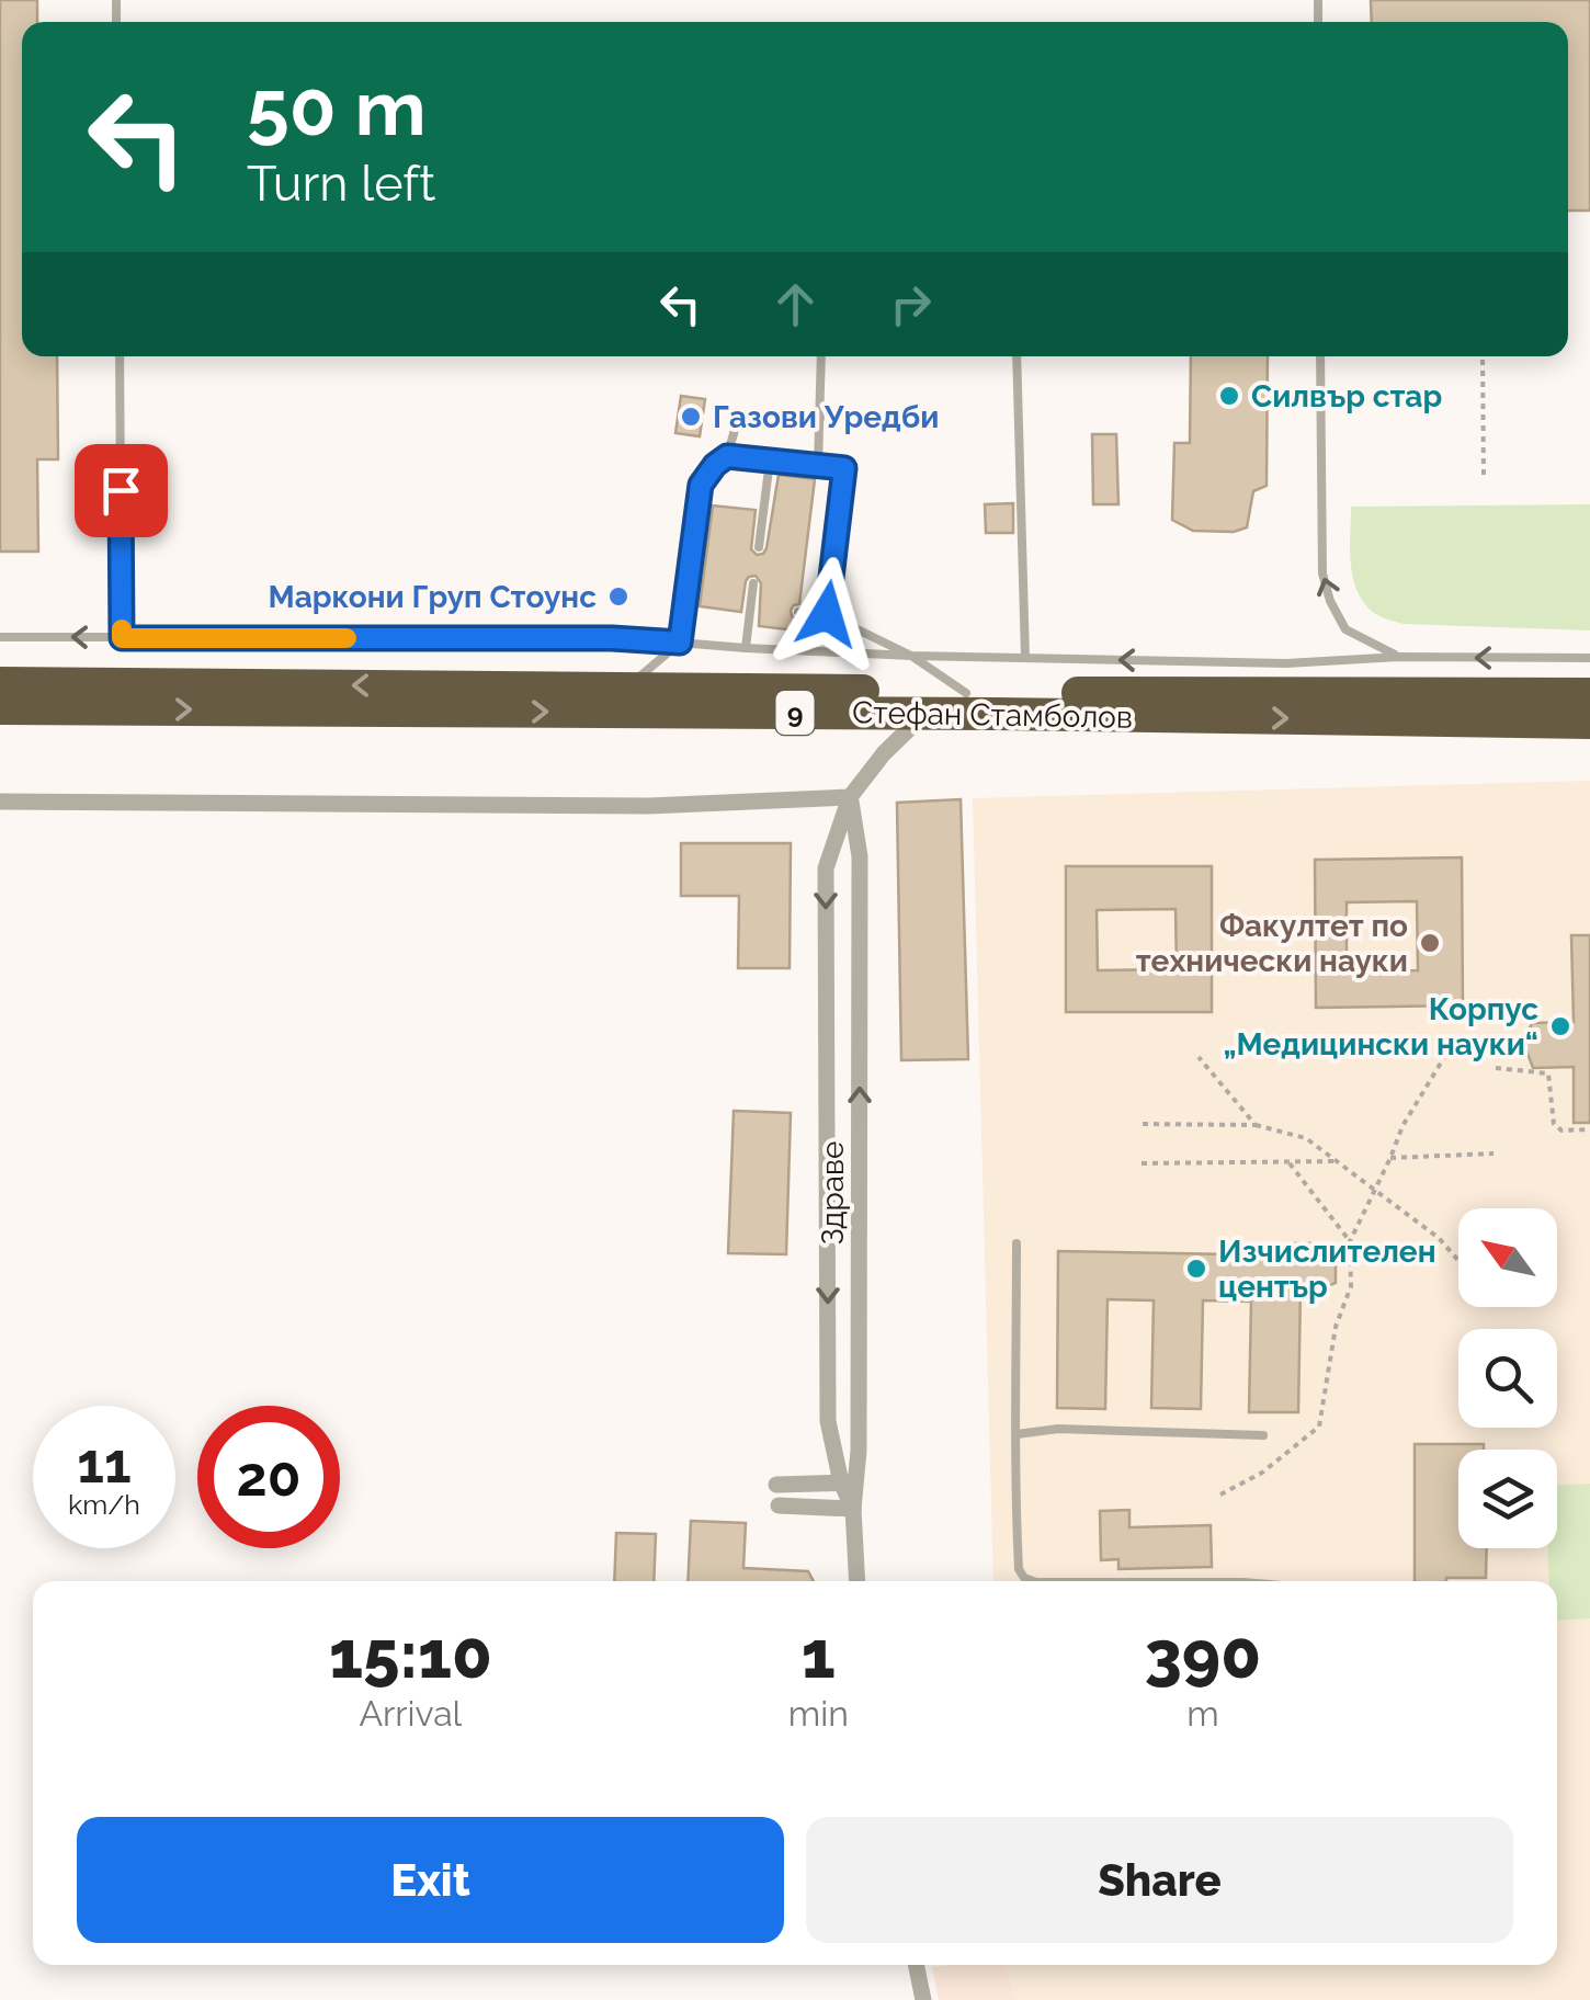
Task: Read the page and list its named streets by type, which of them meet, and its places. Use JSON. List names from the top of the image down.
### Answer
{
  "streets": {
    "highway": ["9", "Стефан Стамболов"],
    "street": ["Здраве"]
  },
  "places": [
    "Силвър стар",
    "Газови Уредби",
    "Маркони Груп Стоунс",
    "Факултет по технически науки",
    "Корпус „Медицински науки“",
    "Изчислителен център"
  ],
  "north": "top left",
  "page": {
    "turn": ["50 m", "Turn left"],
    "speed": "11 km/h",
    "limit": "20",
    "eta": [
      "15:10",
      "Arrival",
      "1",
      "min",
      "390",
      "m"
    ],
    "buttons": ["Exit", "Share"]
  }
}
